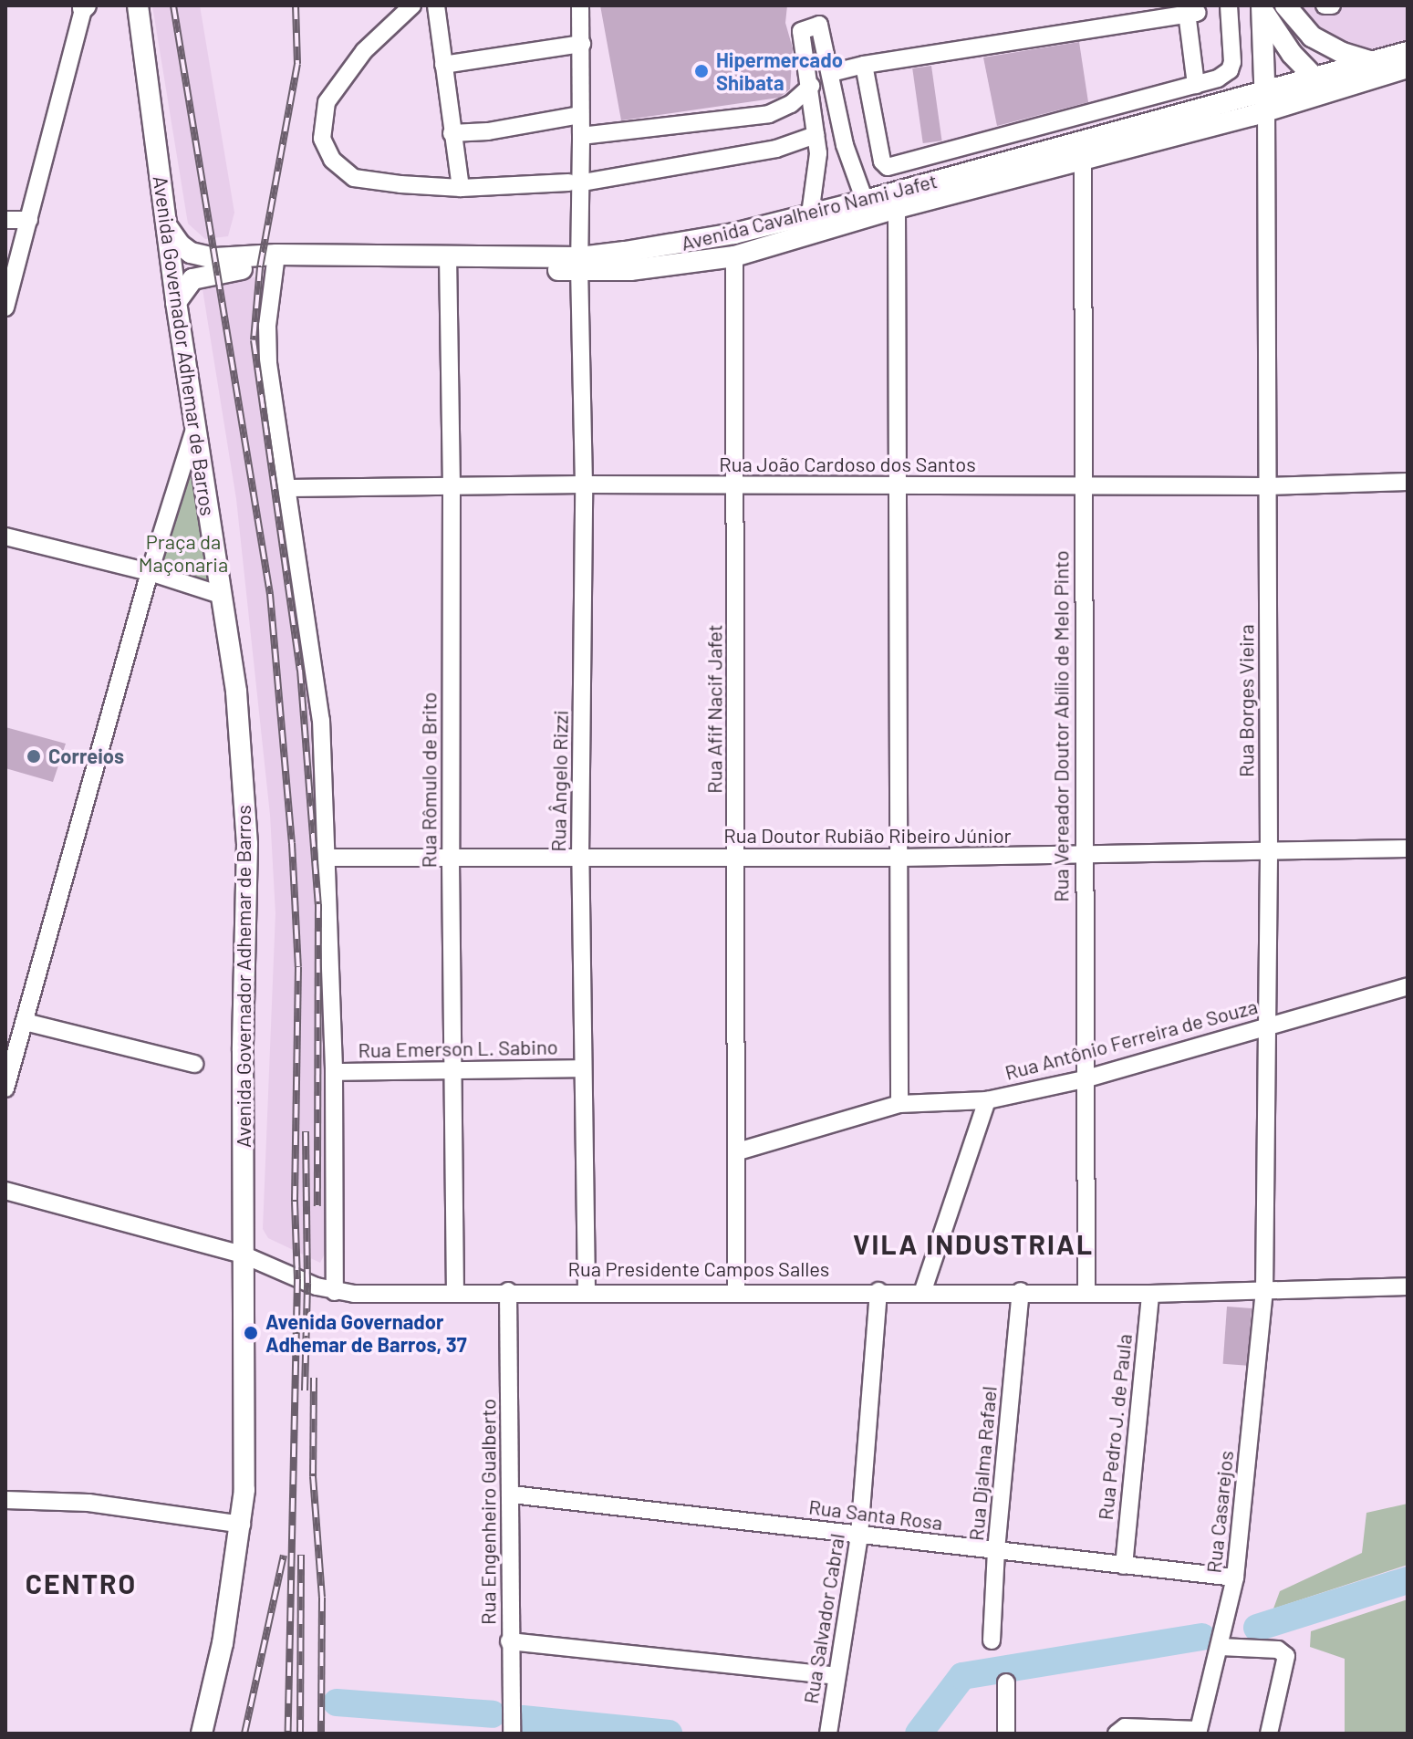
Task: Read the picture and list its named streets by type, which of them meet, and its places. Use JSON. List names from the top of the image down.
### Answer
{
  "streets": {
    "main road": ["Avenida Cavalheiro Nami Jafet", "Avenida Governador Adhemar de Barros"],
    "street": [
      "Rua João Cardoso dos Santos",
      "Rua Borges Vieira",
      "Rua Afif Nacif Jafet",
      "Rua Vereador Doutor Abílio de Melo Pinto",
      "Rua Rômulo de Brito",
      "Rua Ângelo Rizzi",
      "Rua Doutor Rubião Ribeiro Júnior",
      "Rua Antônio Ferreira de Souza",
      "Rua Emerson L. Sabino",
      "Rua Presidente Campos Salles",
      "Rua Pedro J. de Paula",
      "Rua Djalma Rafael",
      "Rua Engenheiro Gualberto",
      "Rua Casarejos",
      "Rua Santa Rosa",
      "Rua Salvador Cabral"
    ]
  },
  "crossings": [
    ["Avenida Cavalheiro Nami Jafet", "Avenida Governador Adhemar de Barros"],
    ["Avenida Cavalheiro Nami Jafet", "Rua Borges Vieira"],
    ["Avenida Cavalheiro Nami Jafet", "Rua Afif Nacif Jafet"],
    ["Avenida Cavalheiro Nami Jafet", "Rua Vereador Doutor Abílio de Melo Pinto"],
    ["Avenida Cavalheiro Nami Jafet", "Rua Rômulo de Brito"],
    ["Avenida Cavalheiro Nami Jafet", "Rua Ângelo Rizzi"],
    ["Avenida Governador Adhemar de Barros", "Rua Presidente Campos Salles"],
    ["Rua João Cardoso dos Santos", "Rua Borges Vieira"],
    ["Rua João Cardoso dos Santos", "Rua Afif Nacif Jafet"],
    ["Rua João Cardoso dos Santos", "Rua Vereador Doutor Abílio de Melo Pinto"],
    ["Rua João Cardoso dos Santos", "Rua Rômulo de Brito"],
    ["Rua João Cardoso dos Santos", "Rua Ângelo Rizzi"],
    ["Rua Borges Vieira", "Rua Doutor Rubião Ribeiro Júnior"],
    ["Rua Borges Vieira", "Rua Antônio Ferreira de Souza"],
    ["Rua Borges Vieira", "Rua Presidente Campos Salles"],
    ["Rua Borges Vieira", "Rua Casarejos"],
    ["Rua Afif Nacif Jafet", "Rua Doutor Rubião Ribeiro Júnior"],
    ["Rua Afif Nacif Jafet", "Rua Antônio Ferreira de Souza"],
    ["Rua Afif Nacif Jafet", "Rua Presidente Campos Salles"],
    ["Rua Vereador Doutor Abílio de Melo Pinto", "Rua Doutor Rubião Ribeiro Júnior"],
    ["Rua Vereador Doutor Abílio de Melo Pinto", "Rua Antônio Ferreira de Souza"],
    ["Rua Vereador Doutor Abílio de Melo Pinto", "Rua Presidente Campos Salles"],
    ["Rua Rômulo de Brito", "Rua Doutor Rubião Ribeiro Júnior"],
    ["Rua Rômulo de Brito", "Rua Emerson L. Sabino"],
    ["Rua Rômulo de Brito", "Rua Presidente Campos Salles"],
    ["Rua Ângelo Rizzi", "Rua Doutor Rubião Ribeiro Júnior"],
    ["Rua Ângelo Rizzi", "Rua Emerson L. Sabino"],
    ["Rua Ângelo Rizzi", "Rua Presidente Campos Salles"],
    ["Rua Presidente Campos Salles", "Rua Pedro J. de Paula"],
    ["Rua Presidente Campos Salles", "Rua Djalma Rafael"],
    ["Rua Presidente Campos Salles", "Rua Engenheiro Gualberto"],
    ["Rua Presidente Campos Salles", "Rua Casarejos"],
    ["Rua Presidente Campos Salles", "Rua Salvador Cabral"],
    ["Rua Pedro J. de Paula", "Rua Santa Rosa"],
    ["Rua Djalma Rafael", "Rua Santa Rosa"],
    ["Rua Engenheiro Gualberto", "Rua Santa Rosa"],
    ["Rua Casarejos", "Rua Santa Rosa"],
    ["Rua Santa Rosa", "Rua Salvador Cabral"]
  ],
  "districts": ["VILA INDUSTRIAL", "CENTRO"],
  "parks": ["Praça da Maçonaria"],
  "places": ["Hipermercado Shibata", "Correios", "Avenida Governador Adhemar de Barros, 37"]
}
